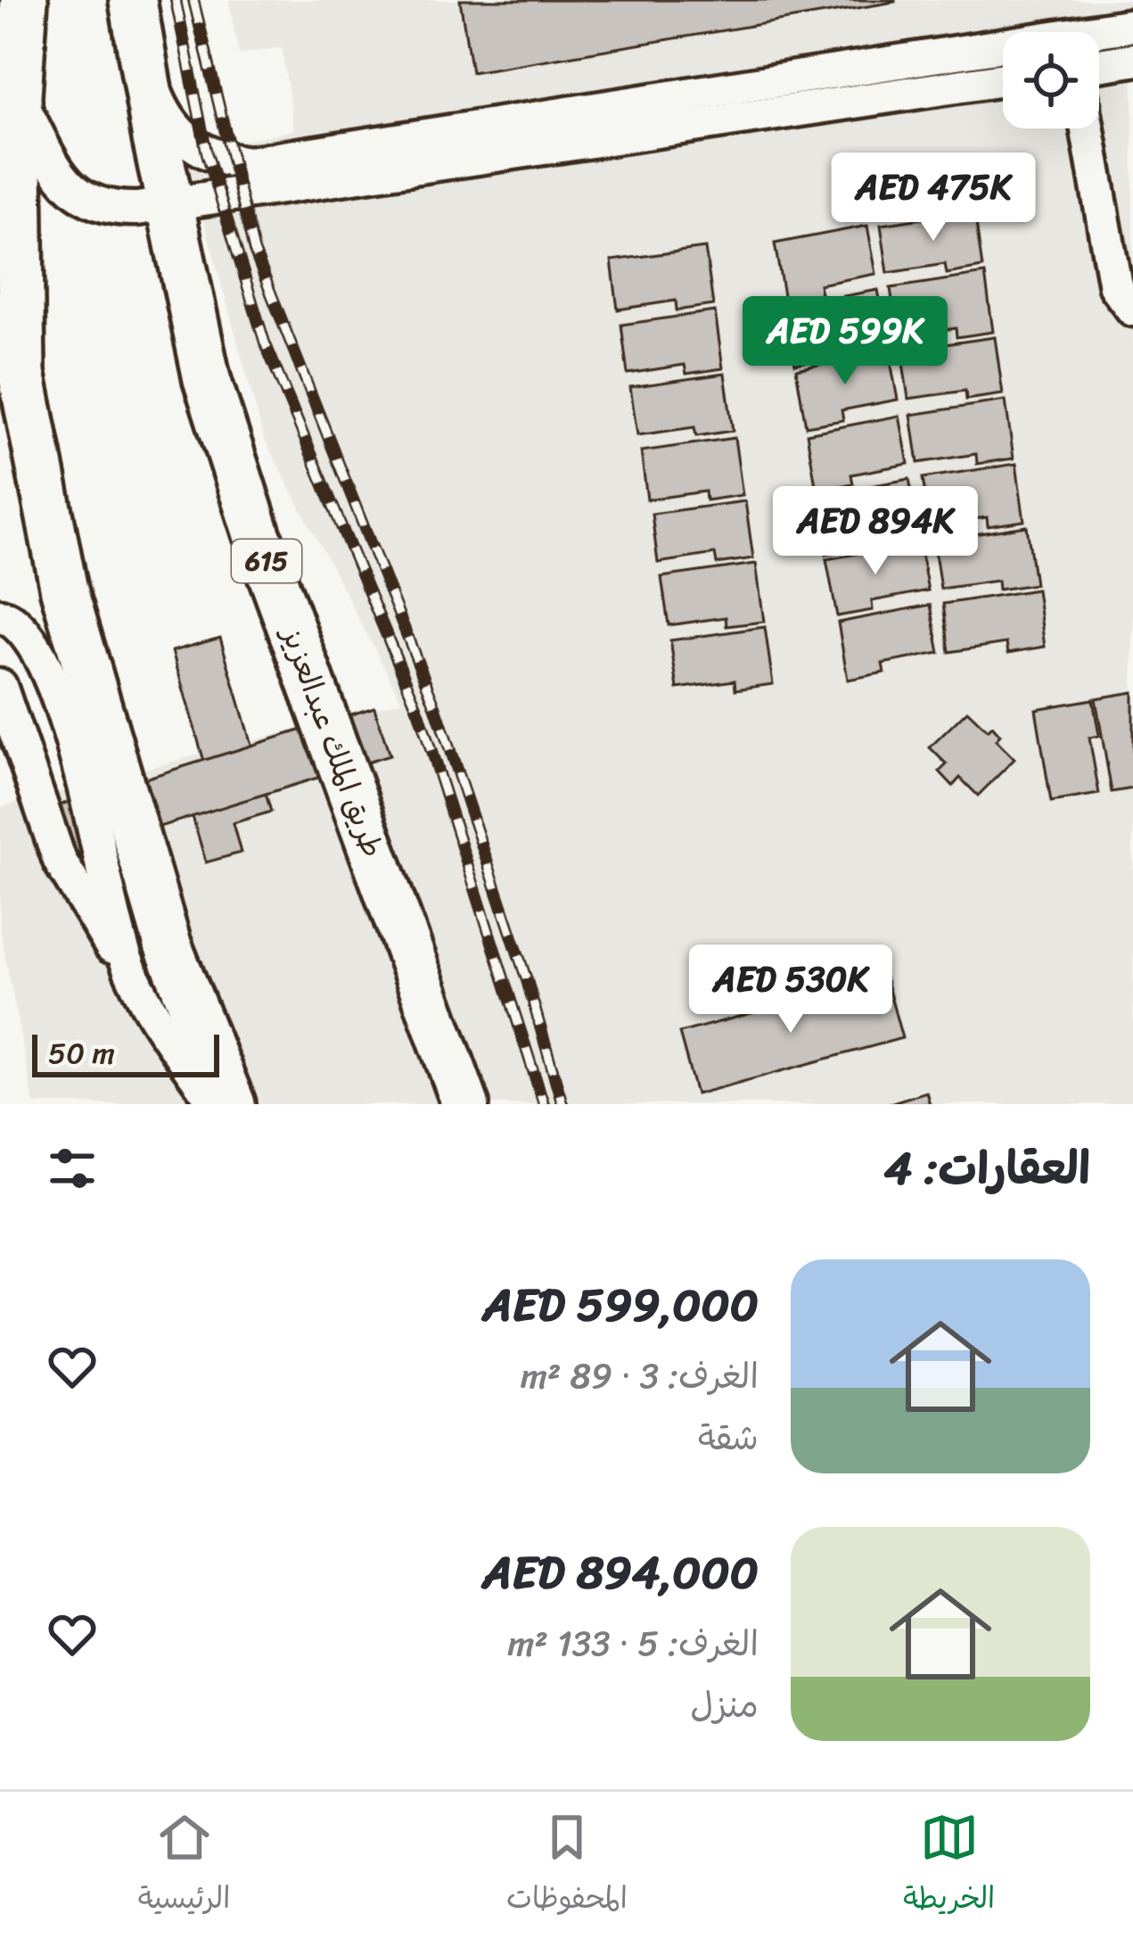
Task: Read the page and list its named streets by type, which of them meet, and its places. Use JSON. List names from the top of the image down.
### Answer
{
  "streets": {
    "highway": ["615", "طريق الملك عبدالعزيز"]
  },
  "scale_bar": "50 m",
  "page": {
    "price": [
      "AED 475K",
      "AED 599K",
      "AED 894K",
      "AED 530K"
    ],
    "scale": "50 m",
    "heading": "العقارات: 4",
    "list": [
      {
        "name": "AED 599,000",
        "note": "الغرف: 3 · 89 m² · شقة"
      },
      {
        "name": "AED 894,000",
        "note": "الغرف: 5 · 133 m² · منزل"
      }
    ],
    "tabs": ["الخريطة", "المحفوظات", "الرئيسية"]
  }
}
